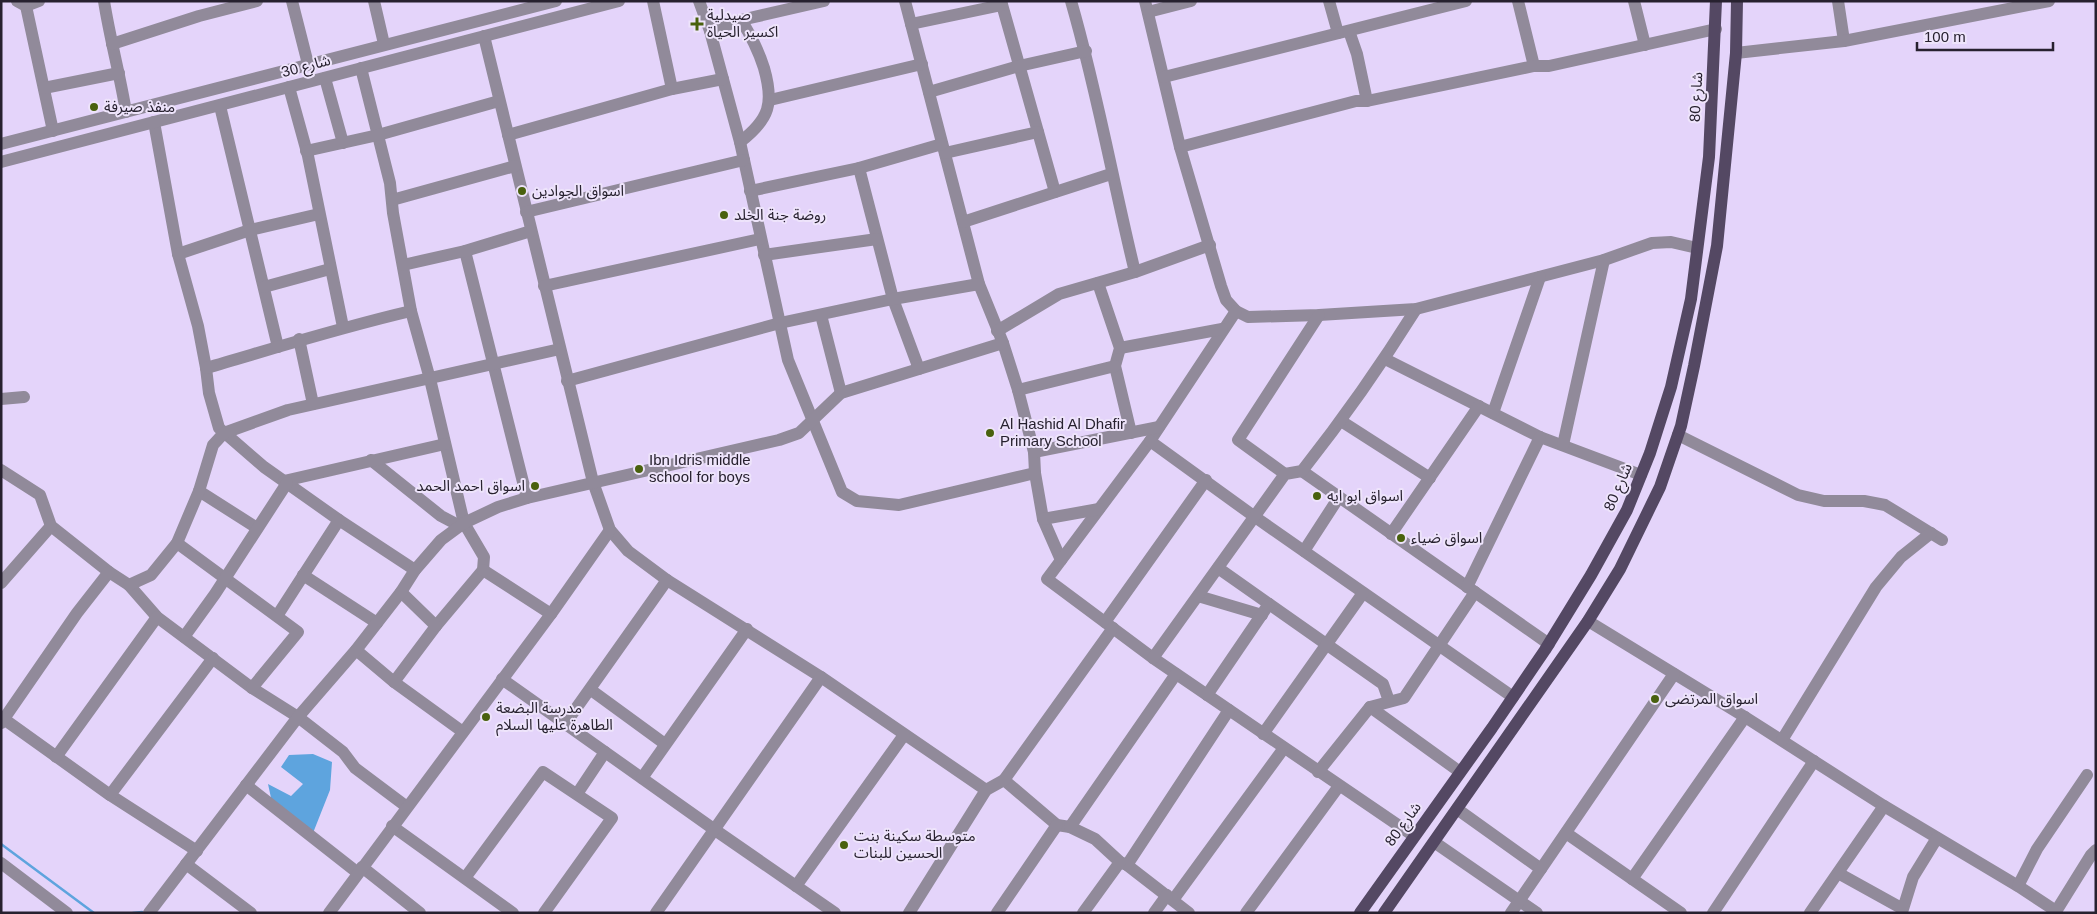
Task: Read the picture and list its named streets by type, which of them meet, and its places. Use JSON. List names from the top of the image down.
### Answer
{
  "streets": {
    "main road": ["شارع 80"],
    "street": ["شارع 30"]
  },
  "places": {
    "health": ["صيدلية اكسير الحياة"],
    "other": [
      "منفذ صيرفة",
      "اسواق الجوادين",
      "روضة جنة الخلد",
      "Al Hashid Al Dhafir Primary School",
      "Ibn Idris middle school for boys",
      "اسواق احمد الحمد",
      "اسواق ابو ايه",
      "اسواق ضياء",
      "اسواق المرتضى",
      "مدرسة البضعة الطاهرة عليها السلام",
      "متوسطة سكينة بنت الحسين للبنات"
    ]
  },
  "scale_bar": "100 m"
}
